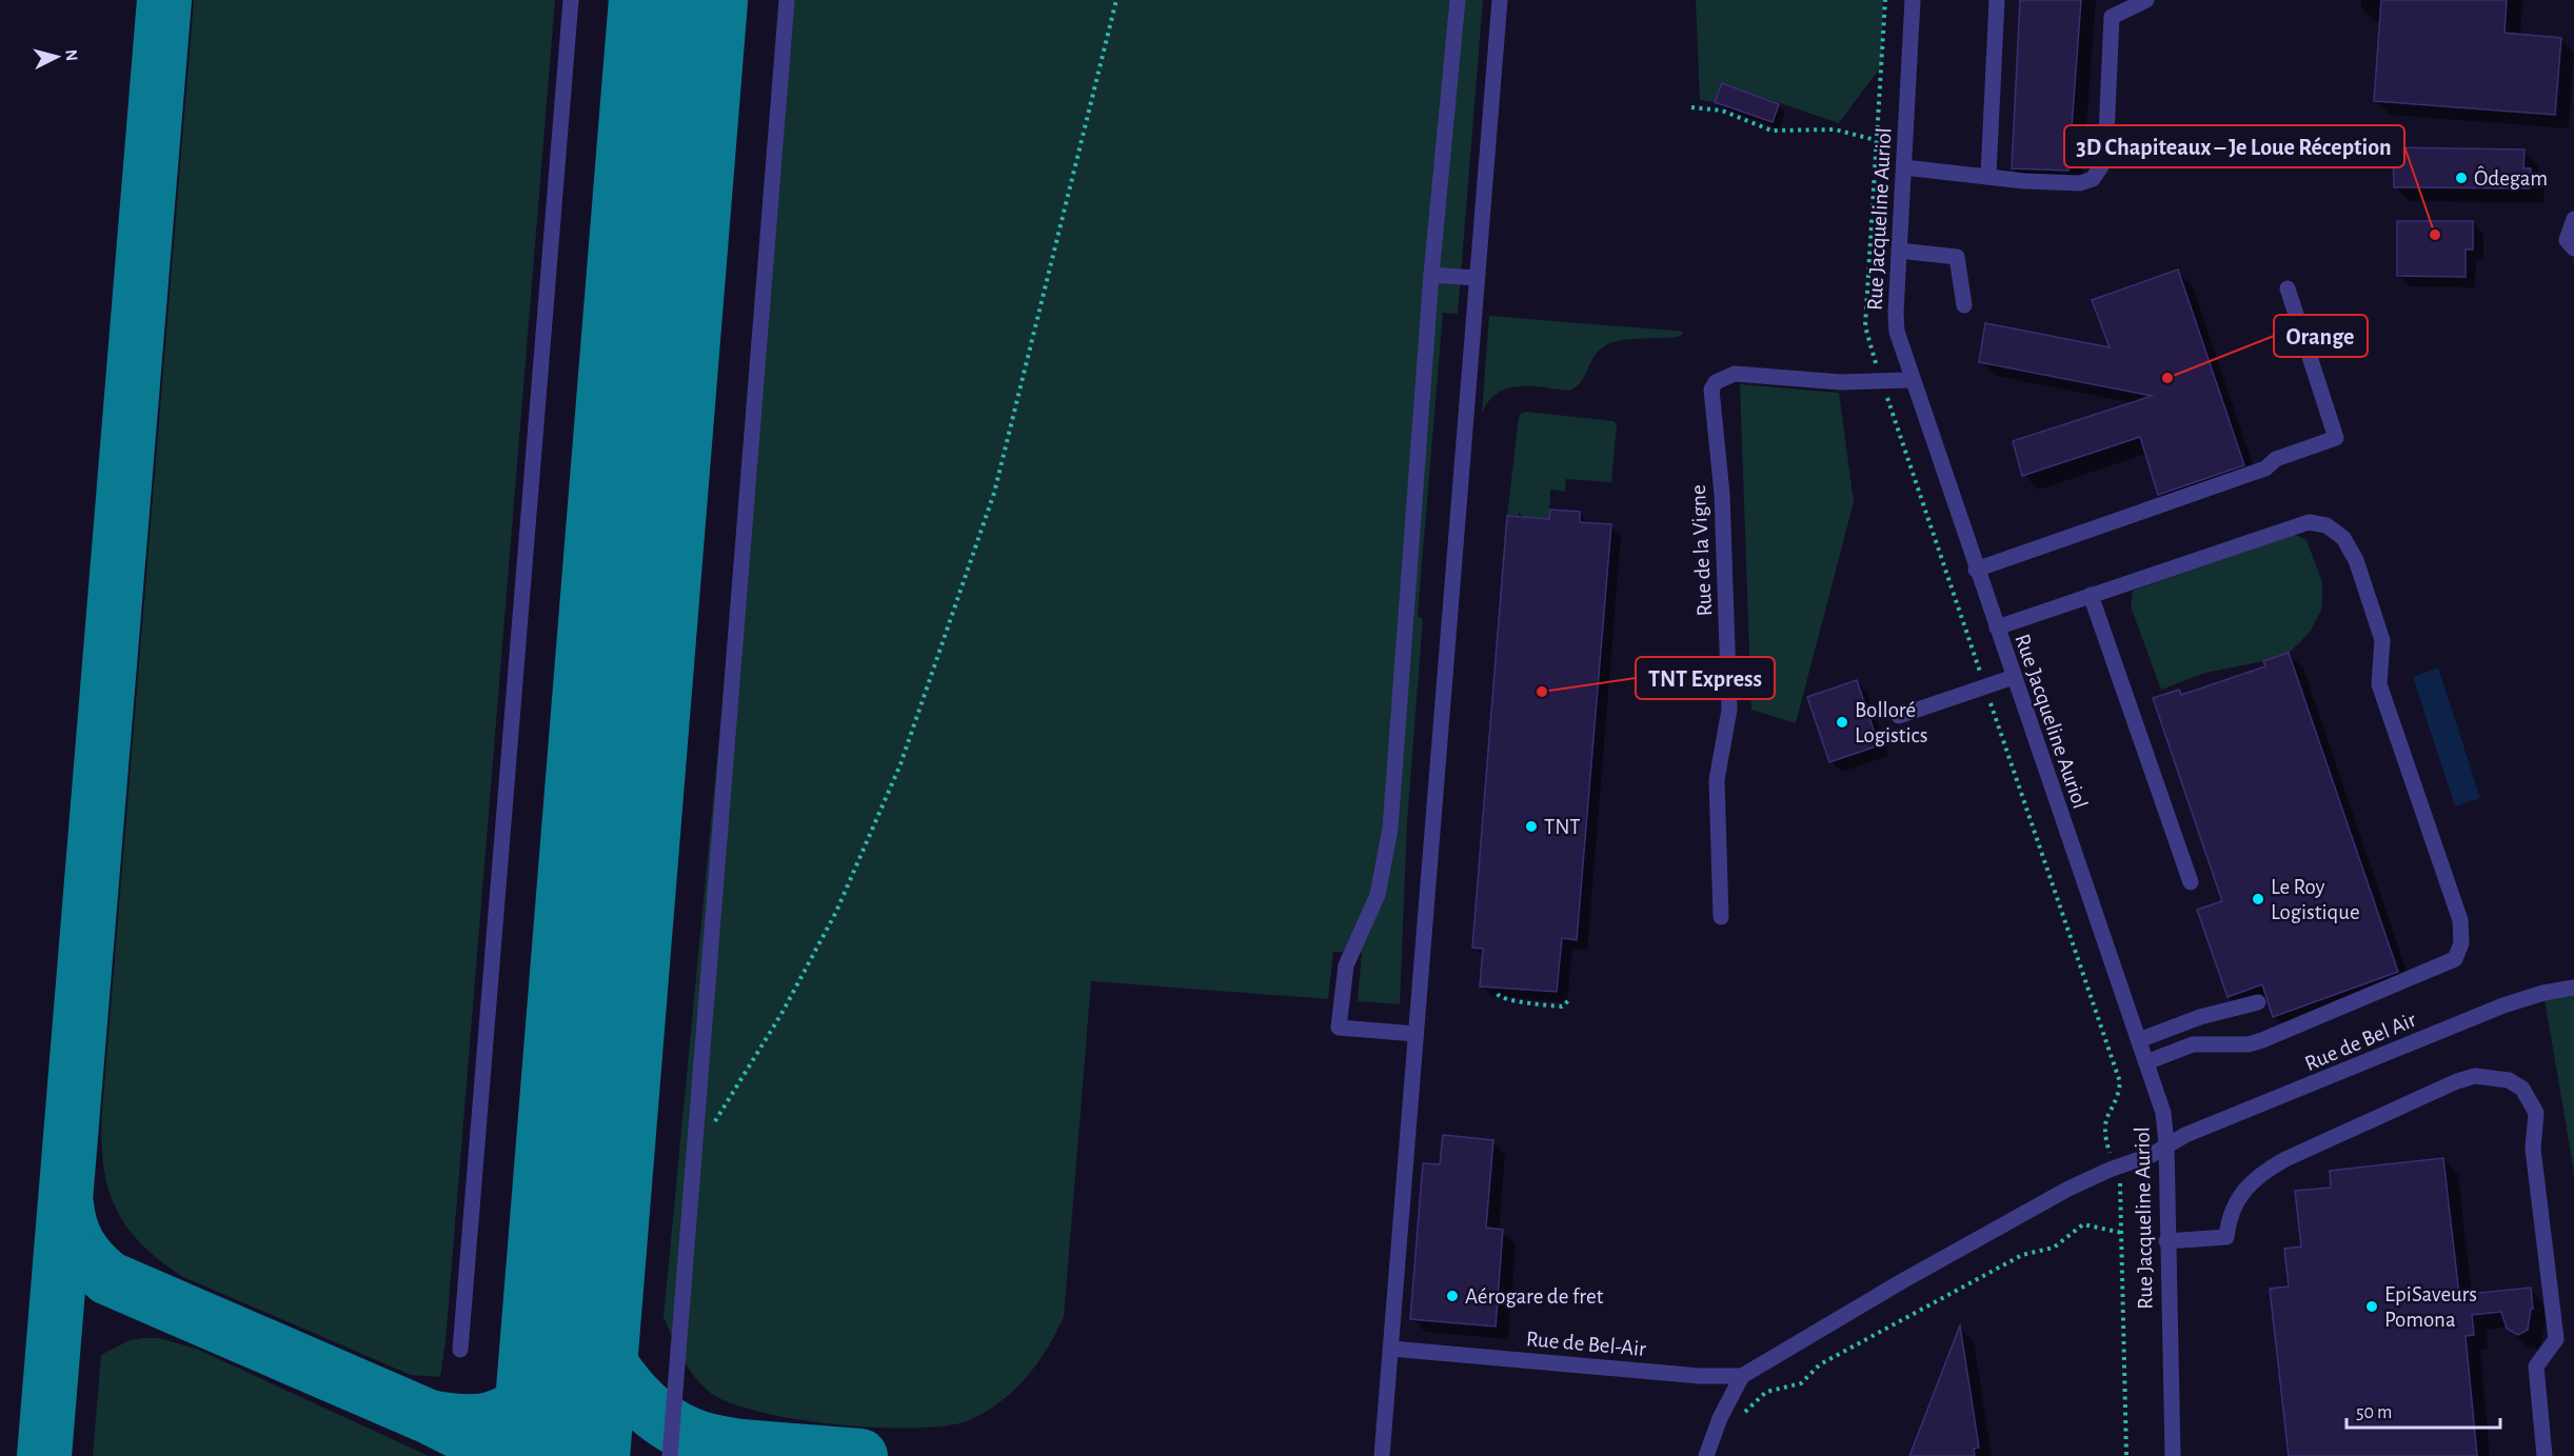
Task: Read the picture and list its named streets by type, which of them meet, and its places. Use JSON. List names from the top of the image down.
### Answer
{
  "streets": {
    "street": [
      "Rue Jacqueline Auriol",
      "Rue de la Vigne",
      "Rue de Bel Air",
      "Rue de Bel-Air"
    ]
  },
  "crossings": [
    ["Rue Jacqueline Auriol", "Rue de la Vigne"],
    ["Rue Jacqueline Auriol", "Rue de Bel Air"],
    ["Rue de Bel Air", "Rue de Bel-Air"]
  ],
  "places": [
    "Ôdegam",
    "3D Chapiteaux – Je Loue Réception",
    "Orange",
    "TNT Express",
    "Bolloré Logistics",
    "TNT",
    "Le Roy Logistique",
    "Aérogare de fret",
    "EpiSaveurs Pomona"
  ],
  "scale_bar": "50 m",
  "north": "right"
}
